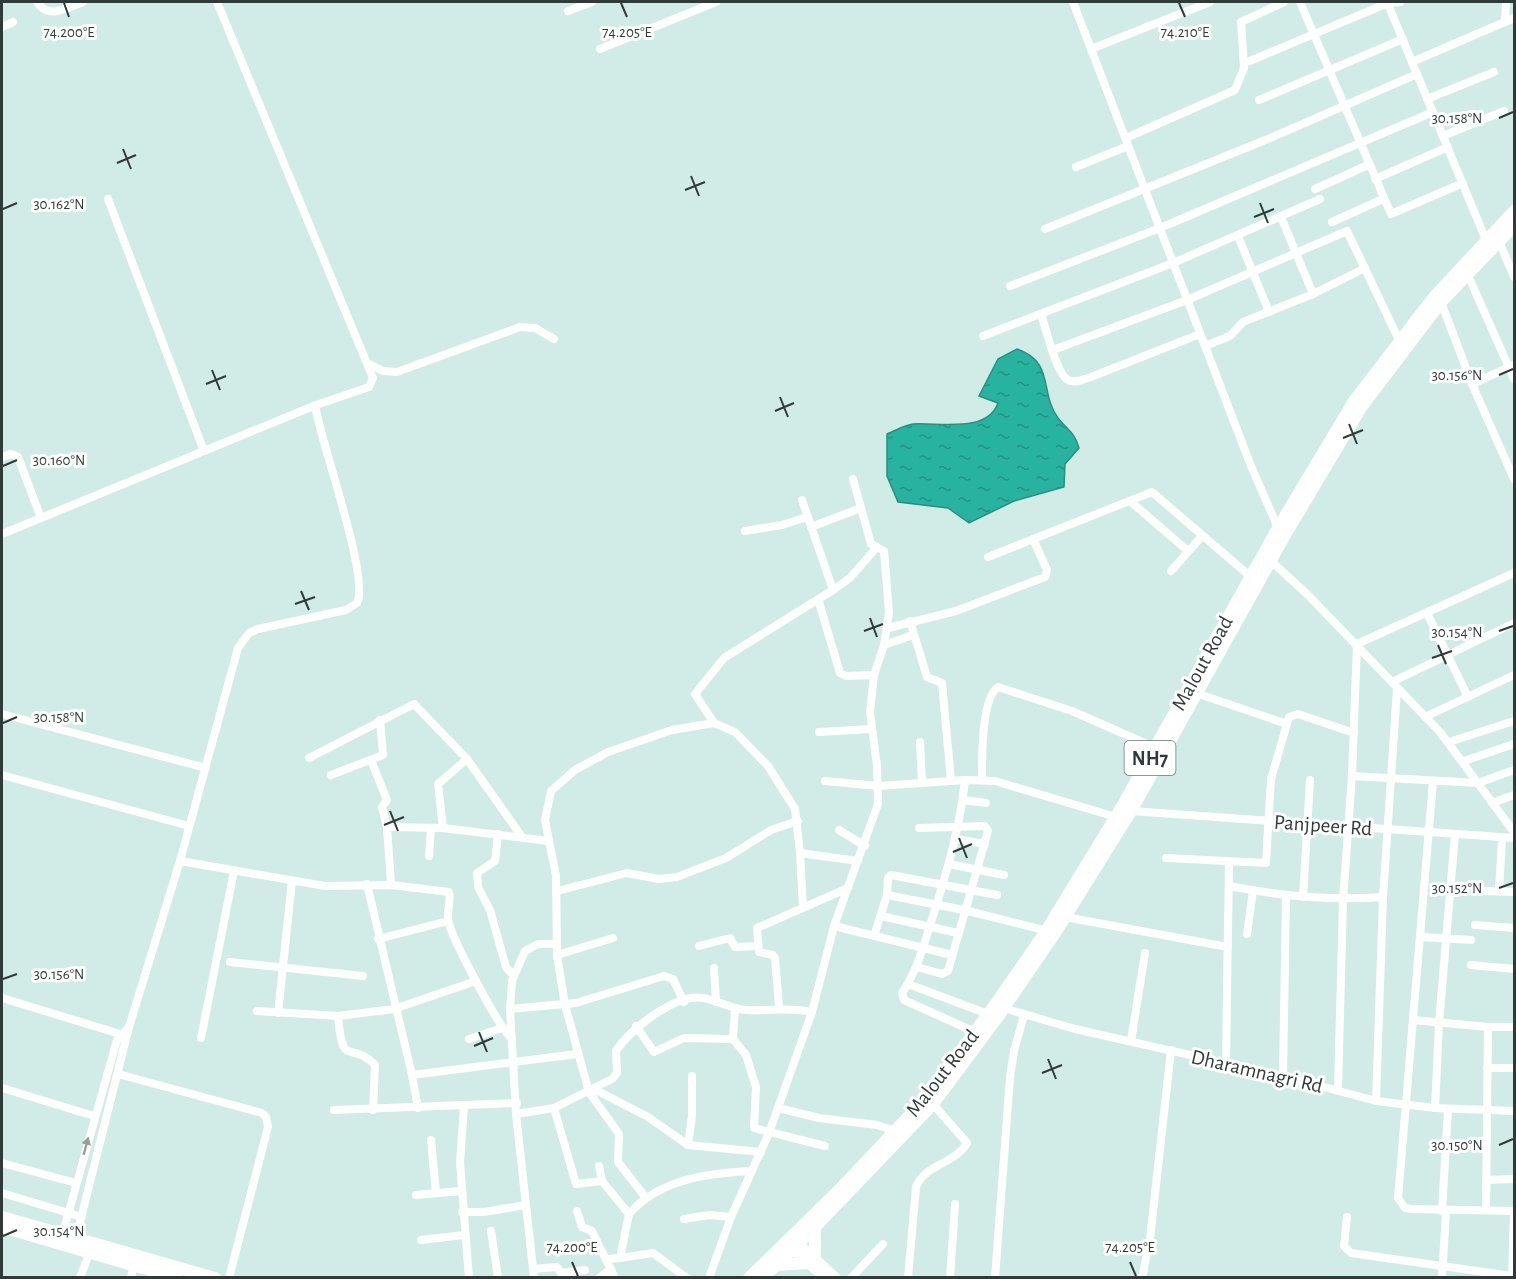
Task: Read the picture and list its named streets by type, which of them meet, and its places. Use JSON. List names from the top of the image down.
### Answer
{
  "streets": {
    "highway": ["Malout Road", "NH7"],
    "street": ["Panjpeer Rd", "Dharamnagri Rd"]
  },
  "crossings": [
    ["Malout Road", "Panjpeer Rd"],
    ["Malout Road", "Dharamnagri Rd"]
  ],
  "coordinates": [
    "74.200°E",
    "74.205°E",
    "74.210°E",
    "30.158°N",
    "30.162°N",
    "30.156°N",
    "30.160°N",
    "30.154°N",
    "30.152°N",
    "30.150°N"
  ]
}
